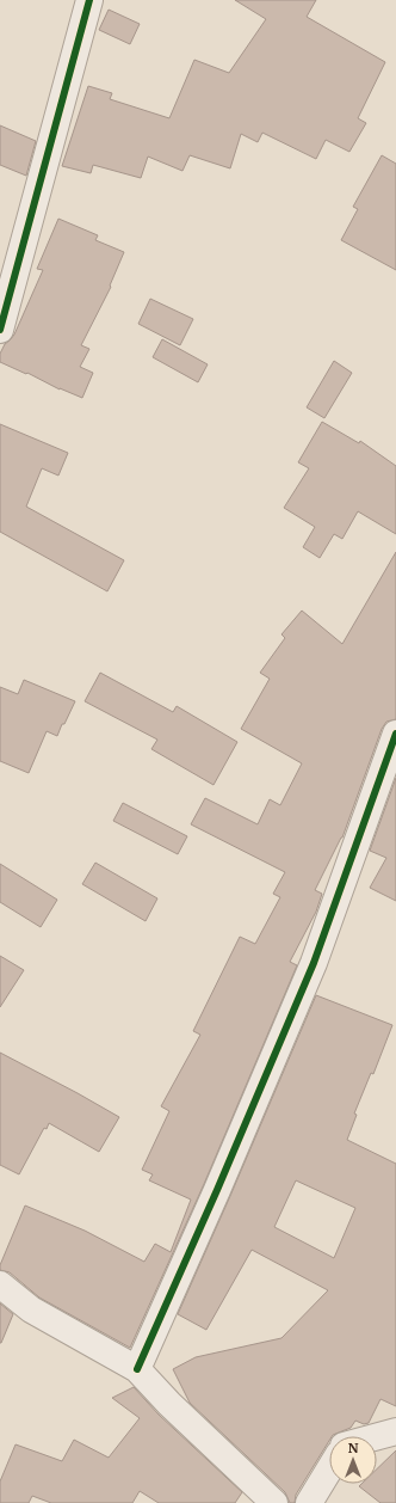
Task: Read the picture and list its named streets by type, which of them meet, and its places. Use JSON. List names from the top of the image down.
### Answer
{
  "north": "top"
}
